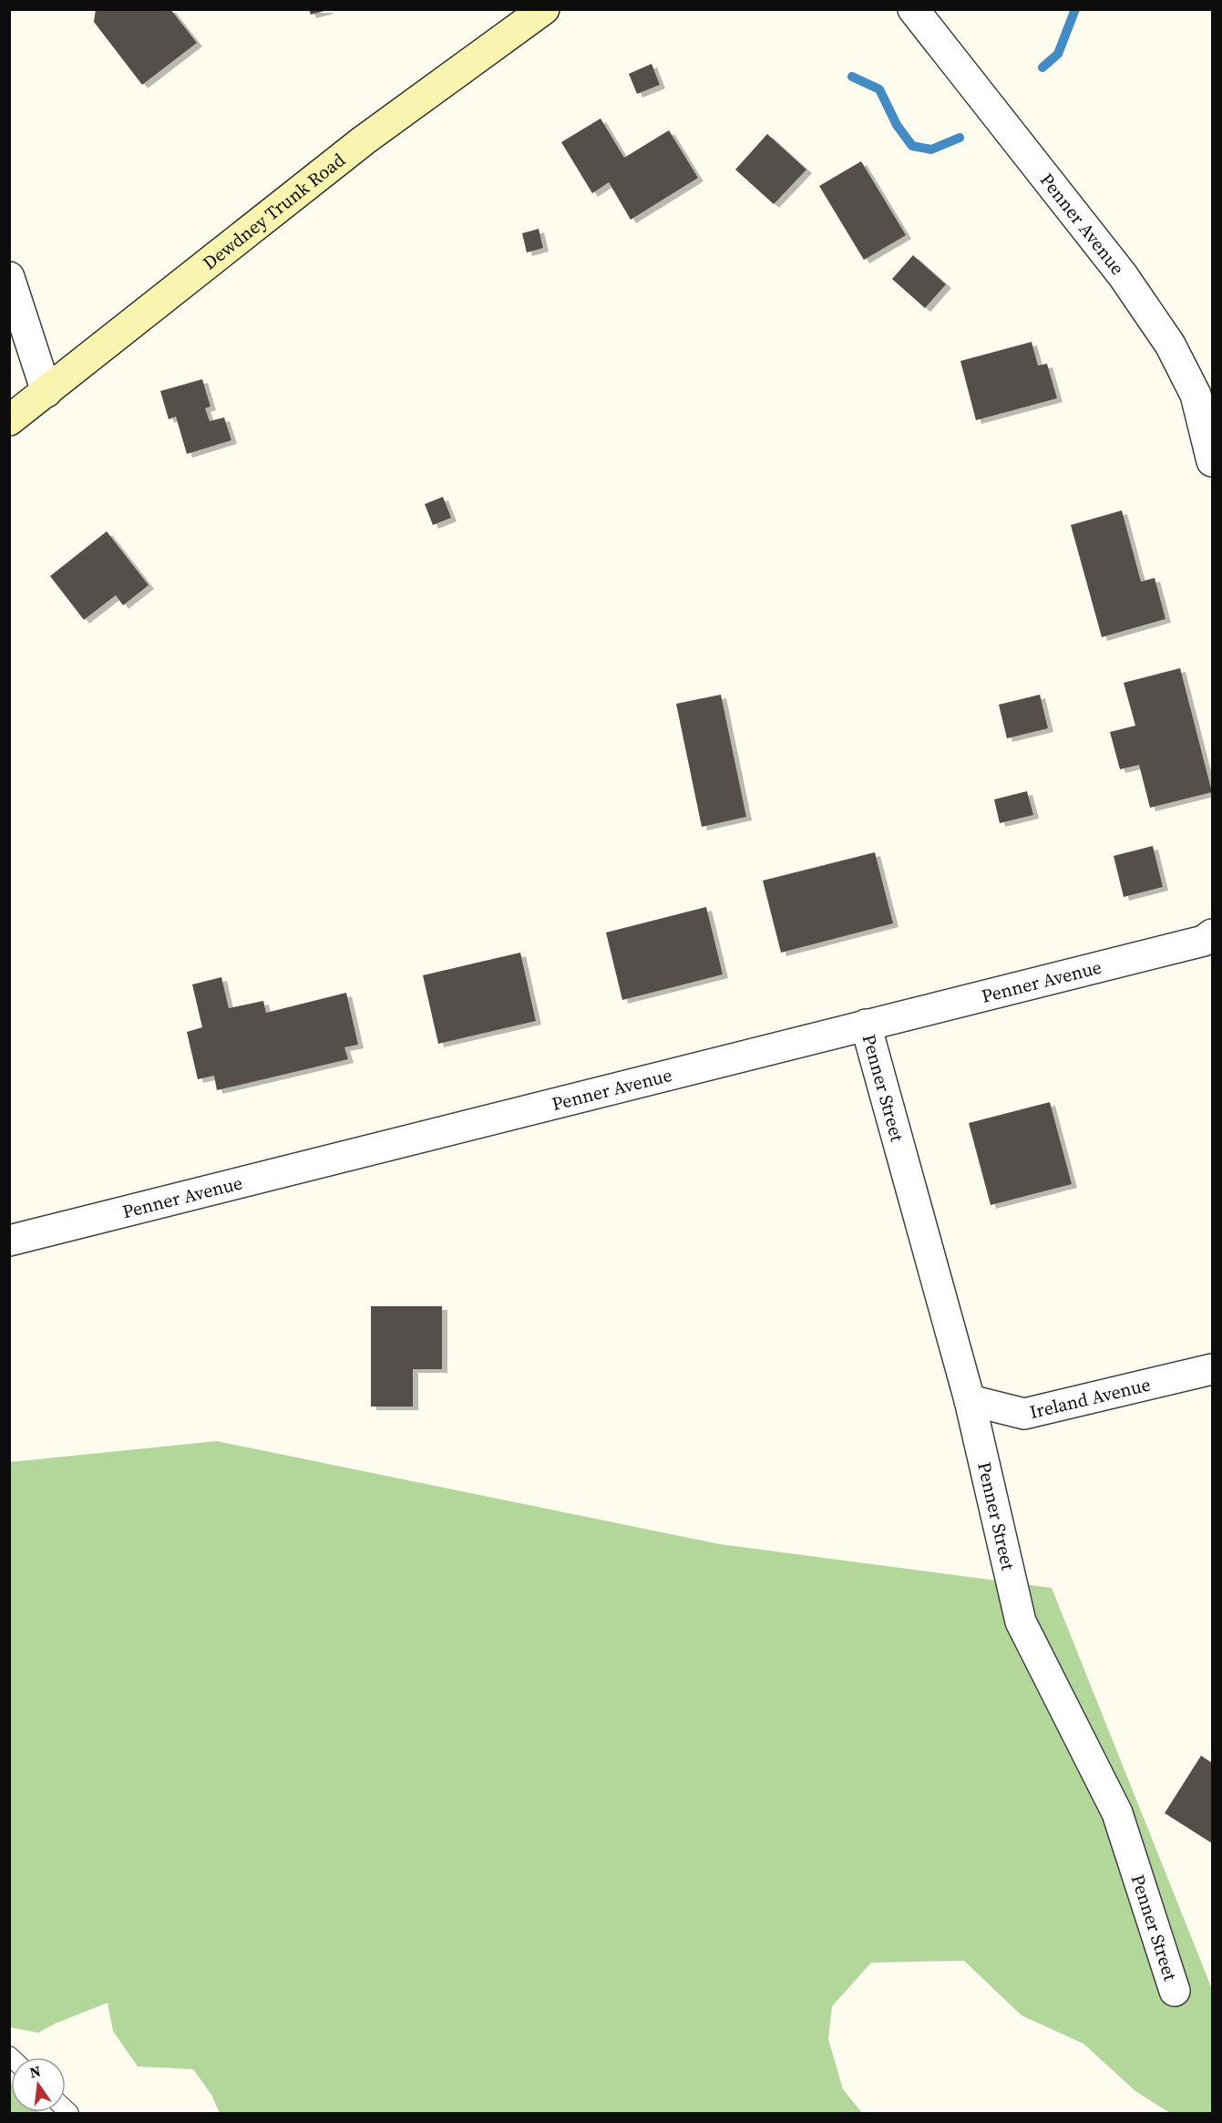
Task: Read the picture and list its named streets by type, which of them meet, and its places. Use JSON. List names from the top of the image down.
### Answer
{
  "streets": {
    "main road": ["Dewdney Trunk Road"],
    "street": ["Penner Avenue", "Penner Street", "Ireland Avenue"]
  },
  "crossings": [
    ["Penner Avenue", "Penner Street"],
    ["Penner Street", "Ireland Avenue"]
  ],
  "north": "top"
}
